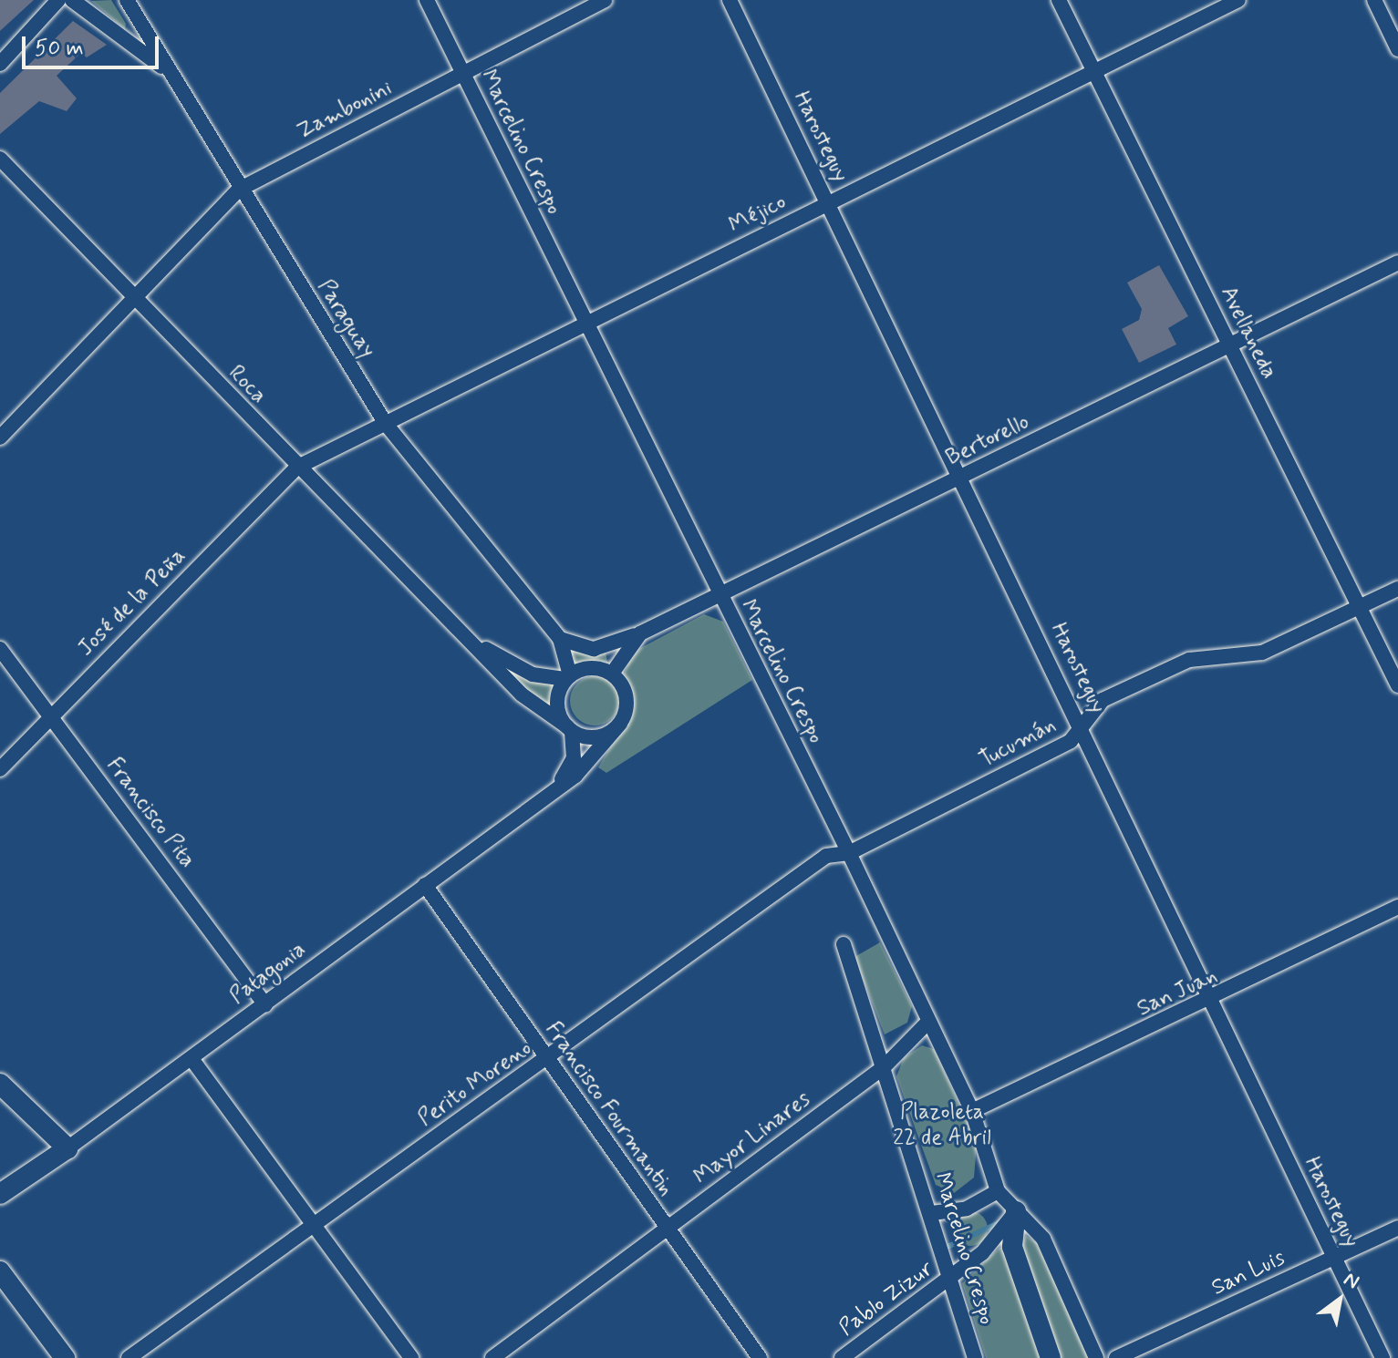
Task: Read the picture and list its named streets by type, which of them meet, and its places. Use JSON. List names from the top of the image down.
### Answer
{
  "streets": {
    "street": [
      "Zambonini",
      "Harosteguy",
      "Marcelino Crespo",
      "Méjico",
      "Paraguay",
      "Avellaneda",
      "Roca",
      "Bertorello",
      "José de la Peña",
      "Tucumán",
      "Francisco Pita",
      "Patagonia",
      "San Juan",
      "Perito Moreno",
      "Francisco Fourmantin",
      "Mayor Linares",
      "San Luis",
      "Pablo Zizur"
    ]
  },
  "crossings": [
    ["Zambonini", "Marcelino Crespo"],
    ["Zambonini", "Paraguay"],
    ["Zambonini", "Roca"],
    ["Harosteguy", "Méjico"],
    ["Harosteguy", "Bertorello"],
    ["Harosteguy", "Tucumán"],
    ["Harosteguy", "San Juan"],
    ["Harosteguy", "San Luis"],
    ["Marcelino Crespo", "Méjico"],
    ["Marcelino Crespo", "Bertorello"],
    ["Marcelino Crespo", "Tucumán"],
    ["Marcelino Crespo", "San Juan"],
    ["Marcelino Crespo", "Perito Moreno"],
    ["Marcelino Crespo", "Mayor Linares"],
    ["Marcelino Crespo", "Pablo Zizur"],
    ["Méjico", "Paraguay"],
    ["Méjico", "Avellaneda"],
    ["Méjico", "Roca"],
    ["Méjico", "José de la Peña"],
    ["Paraguay", "Bertorello"],
    ["Paraguay", "Patagonia"],
    ["Avellaneda", "Bertorello"],
    ["Avellaneda", "Tucumán"],
    ["Roca", "José de la Peña"],
    ["Bertorello", "Patagonia"],
    ["José de la Peña", "Francisco Pita"],
    ["Tucumán", "Perito Moreno"],
    ["Francisco Pita", "Patagonia"],
    ["Patagonia", "Francisco Fourmantin"],
    ["Perito Moreno", "Francisco Fourmantin"],
    ["Francisco Fourmantin", "Mayor Linares"]
  ],
  "parks": ["Plazoleta 22 de Abril"],
  "scale_bar": "50 m",
  "north": "top right"
}
